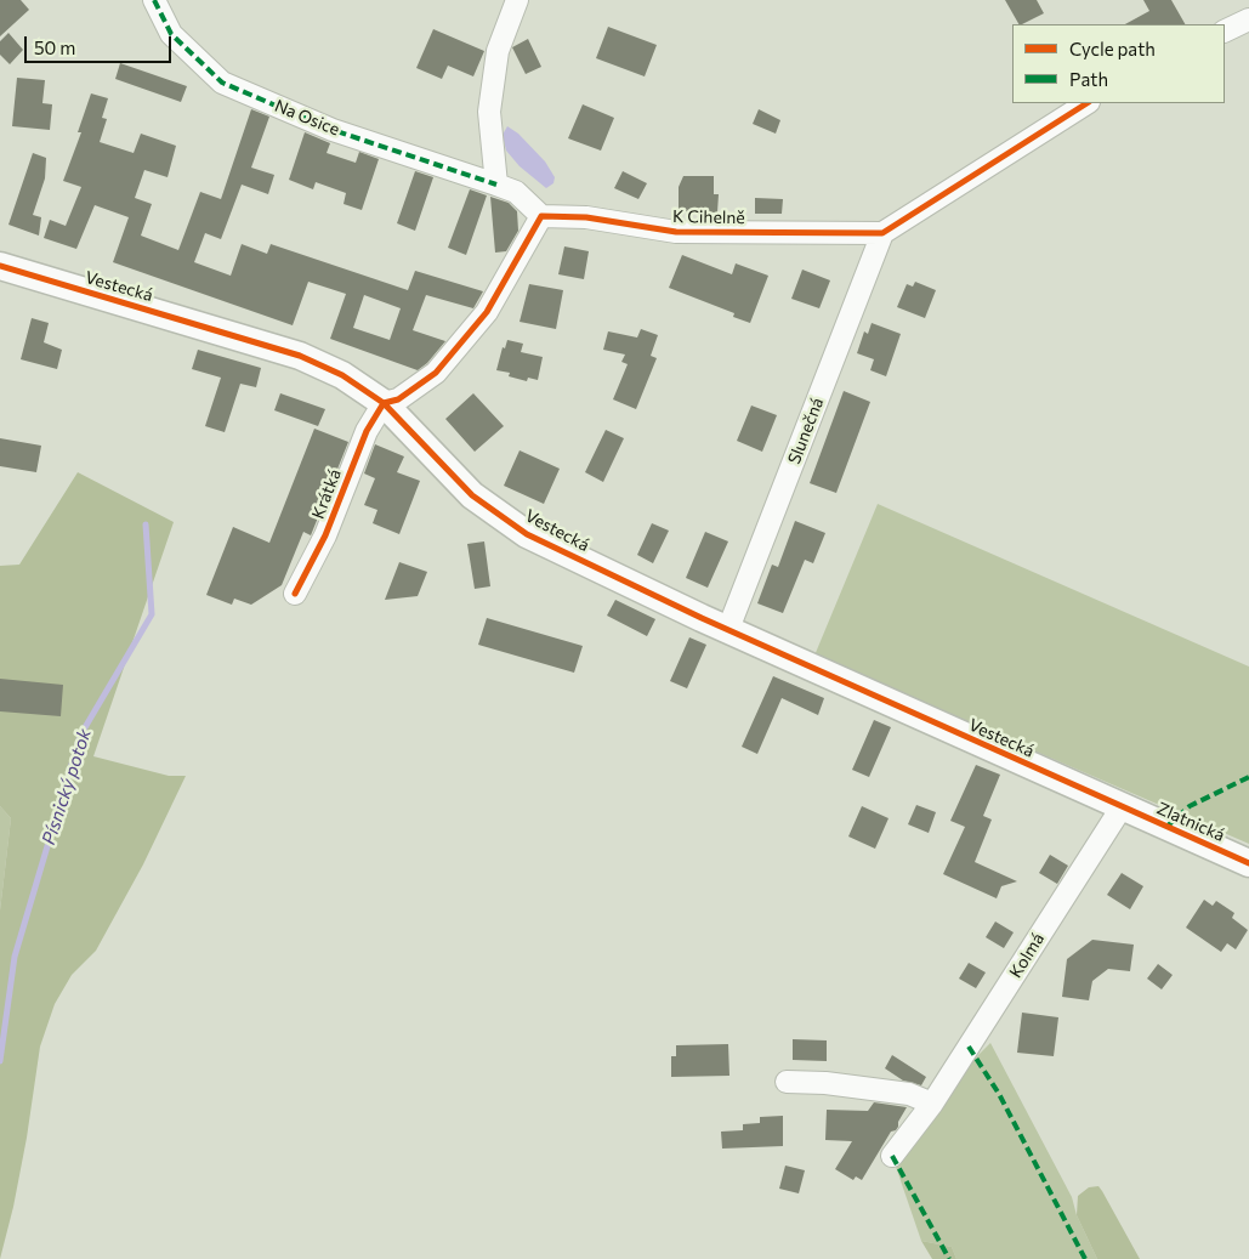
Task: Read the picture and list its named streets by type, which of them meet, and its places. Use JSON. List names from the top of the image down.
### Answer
{
  "streets": {
    "street": [
      "Na Osice",
      "K Cihelně",
      "Vestecká",
      "Slunečná",
      "Krátká",
      "Zlatnická",
      "Kolmá"
    ]
  },
  "crossings": [
    ["Na Osice", "K Cihelně"],
    ["K Cihelně", "Slunečná"],
    ["Vestecká", "Slunečná"],
    ["Vestecká", "Krátká"],
    ["Vestecká", "Zlatnická"],
    ["Vestecká", "Kolmá"],
    ["Zlatnická", "Kolmá"]
  ],
  "water": ["Písnický potok"],
  "legend": ["Cycle path", "Path"],
  "scale_bar": "50 m"
}
